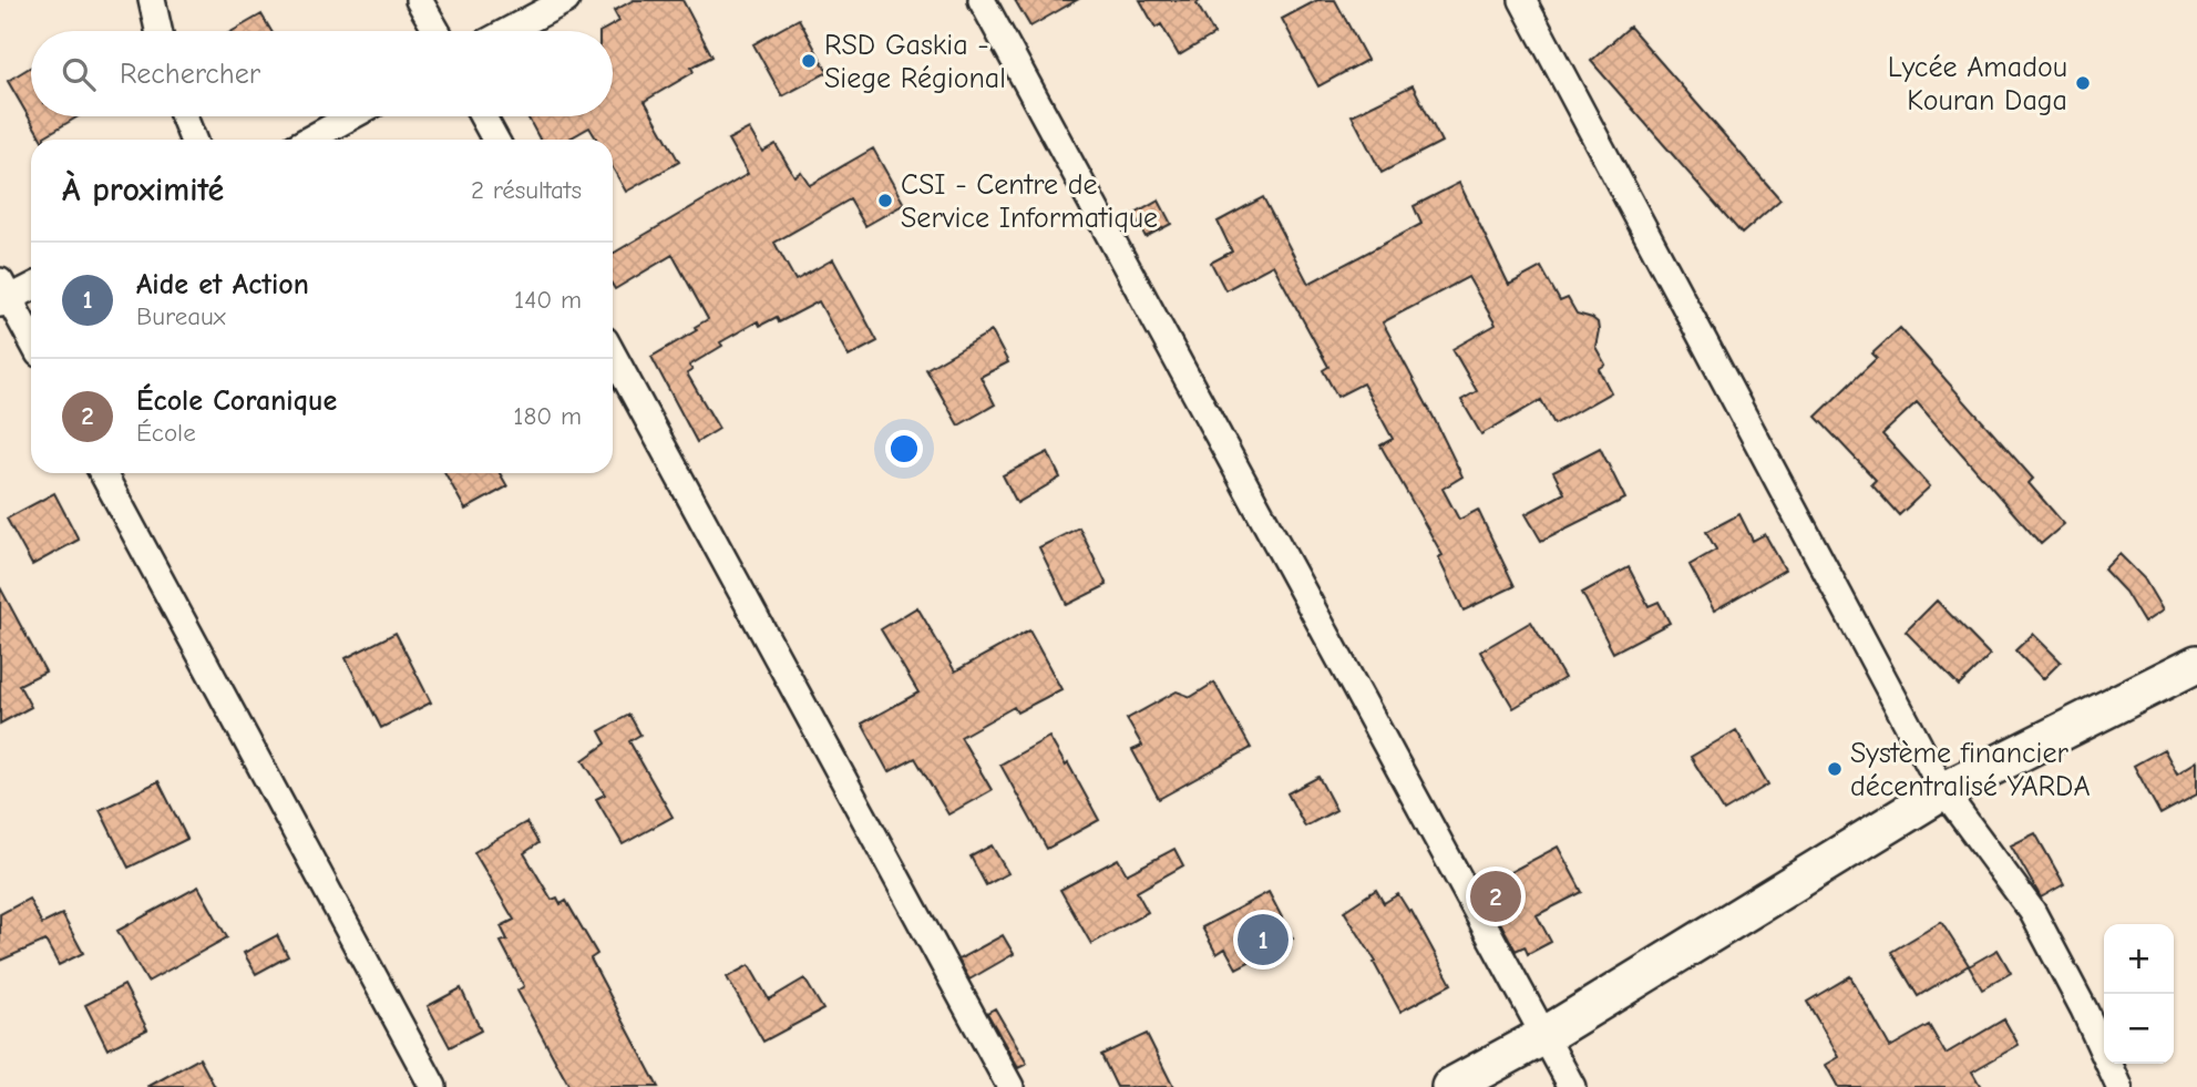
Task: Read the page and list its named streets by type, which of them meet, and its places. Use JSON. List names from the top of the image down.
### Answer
{
  "places": [
    "RSD Gaskia - Siege Régional",
    "Lycée Amadou Kouran Daga",
    "CSI - Centre de Service Informatique",
    "Système financier décentralisé YARDA"
  ],
  "page": {
    "search": "Rechercher",
    "heading": ["À proximité", "2 résultats"],
    "list": [
      {
        "mark": "1",
        "name": "Aide et Action",
        "note": "Bureaux",
        "value": "140 m"
      },
      {
        "mark": "2",
        "name": "École Coranique",
        "note": "École",
        "value": "180 m"
      }
    ],
    "pins": ["2", "1"],
    "map_buttons": ["+", "−"]
  }
}
